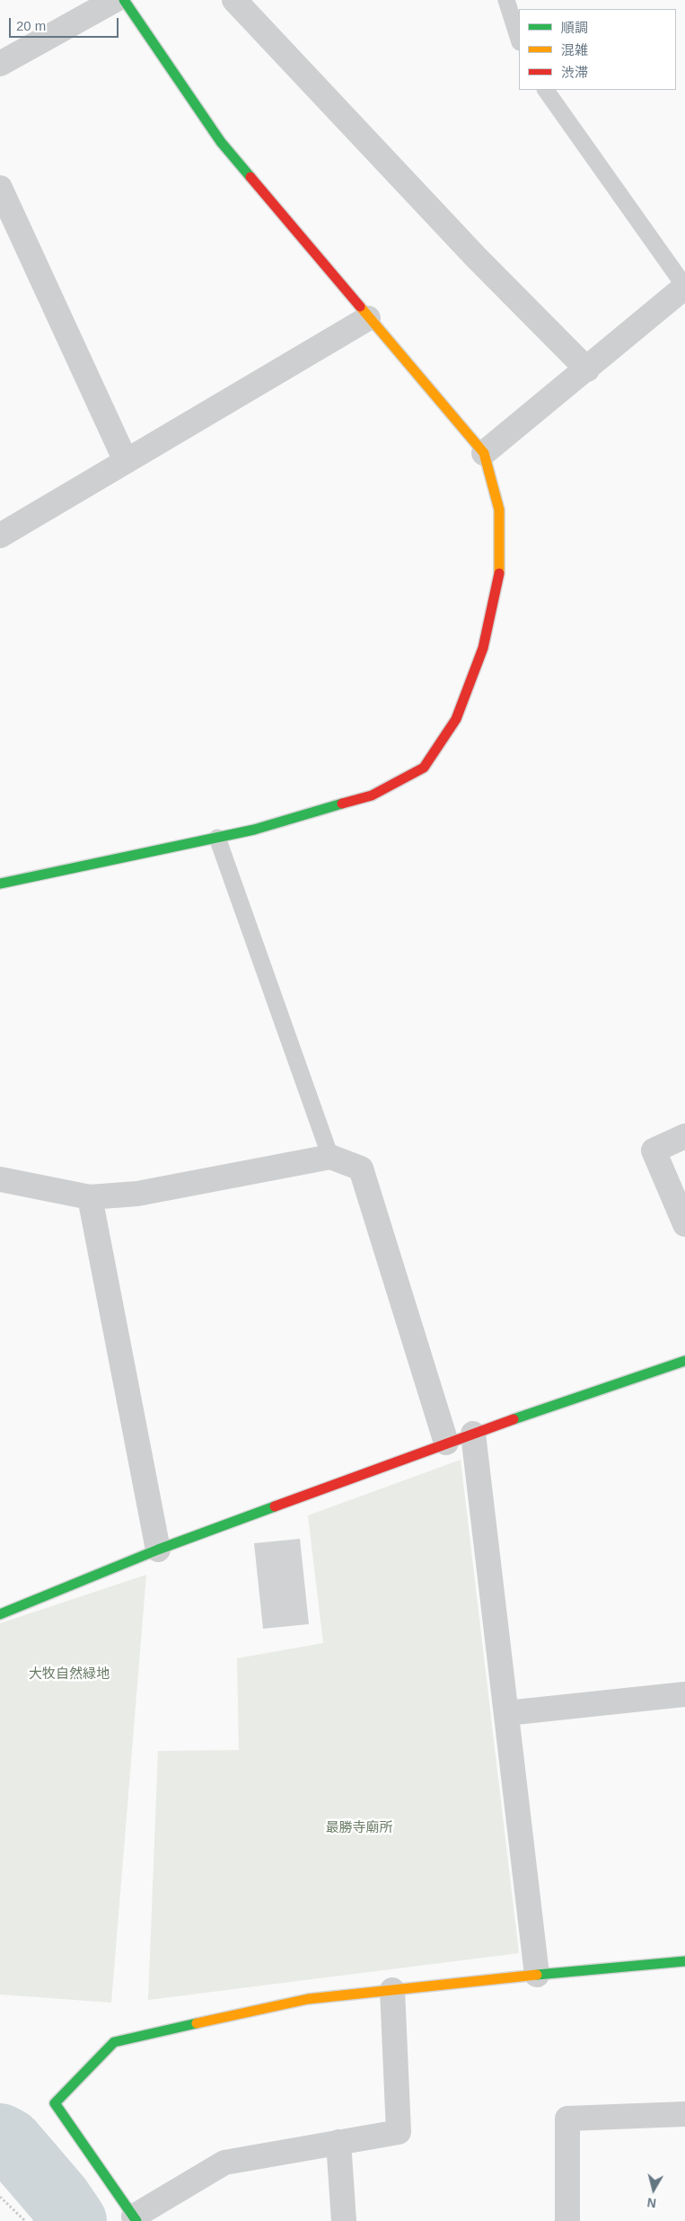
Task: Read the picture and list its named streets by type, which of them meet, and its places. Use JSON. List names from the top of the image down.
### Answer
{
  "parks": ["大牧自然緑地", "最勝寺廟所"],
  "legend": ["順調", "混雑", "渋滞"],
  "scale_bar": "20 m",
  "north": "bottom"
}
